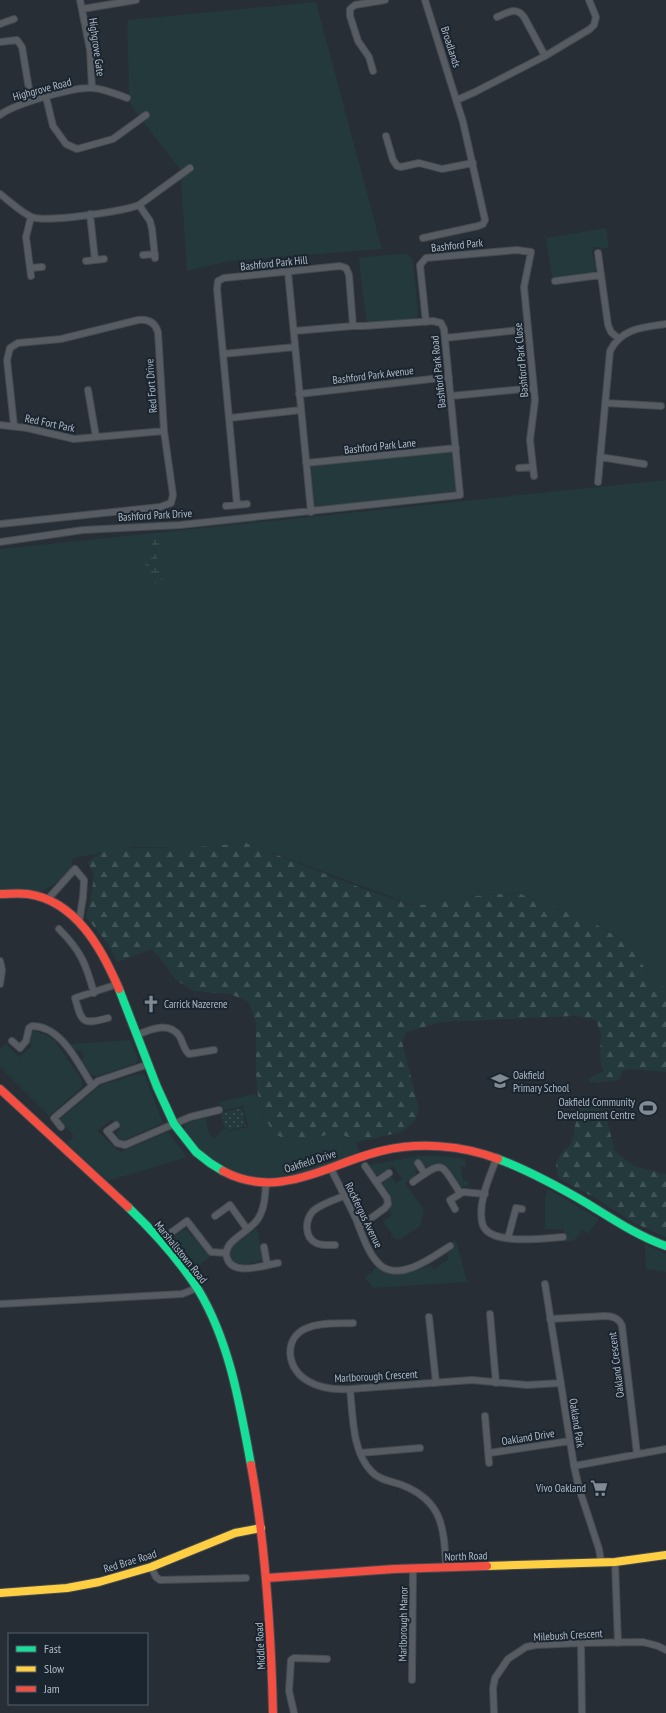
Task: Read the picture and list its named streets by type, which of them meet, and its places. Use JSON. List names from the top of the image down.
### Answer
{
  "streets": {
    "street": [
      "Highgrove Gate",
      "Broadlands",
      "Highgrove Road",
      "Bashford Park",
      "Bashford Park Hill",
      "Bashford Park Close",
      "Bashford Park Road",
      "Bashford Park Avenue",
      "Red Fort Drive",
      "Red Fort Park",
      "Bashford Park Lane",
      "Bashford Park Drive",
      "Oakfield Drive",
      "Rockfergus Avenue",
      "Marshallstown Road",
      "Oakland Crescent",
      "Marlborough Crescent",
      "Oakland Park",
      "Oakland Drive",
      "North Road",
      "Red Brae Road",
      "Marlborough Manor",
      "Milebush Crescent",
      "Middle Road"
    ]
  },
  "crossings": [
    ["Highgrove Gate", "Highgrove Road"],
    ["Bashford Park", "Bashford Park Close"],
    ["Bashford Park", "Bashford Park Road"],
    ["Bashford Park Hill", "Bashford Park Road"],
    ["Bashford Park Road", "Bashford Park Avenue"],
    ["Bashford Park Road", "Bashford Park Lane"],
    ["Bashford Park Road", "Bashford Park Drive"],
    ["Red Fort Drive", "Red Fort Park"],
    ["Oakfield Drive", "Rockfergus Avenue"],
    ["Marshallstown Road", "North Road"],
    ["Marshallstown Road", "Red Brae Road"],
    ["Marshallstown Road", "Middle Road"],
    ["Oakland Crescent", "Oakland Park"],
    ["Marlborough Crescent", "Oakland Park"],
    ["Oakland Park", "Oakland Drive"],
    ["Oakland Park", "North Road"],
    ["North Road", "Marlborough Manor"],
    ["North Road", "Middle Road"]
  ],
  "places": {
    "church": ["Carrick Nazerene"],
    "school or university": ["Oakfield Primary School"],
    "sports": ["Oakfield Community Development Centre"],
    "supermarket": ["Vivo Oakland"]
  },
  "legend": ["Fast", "Slow", "Jam"]
}
